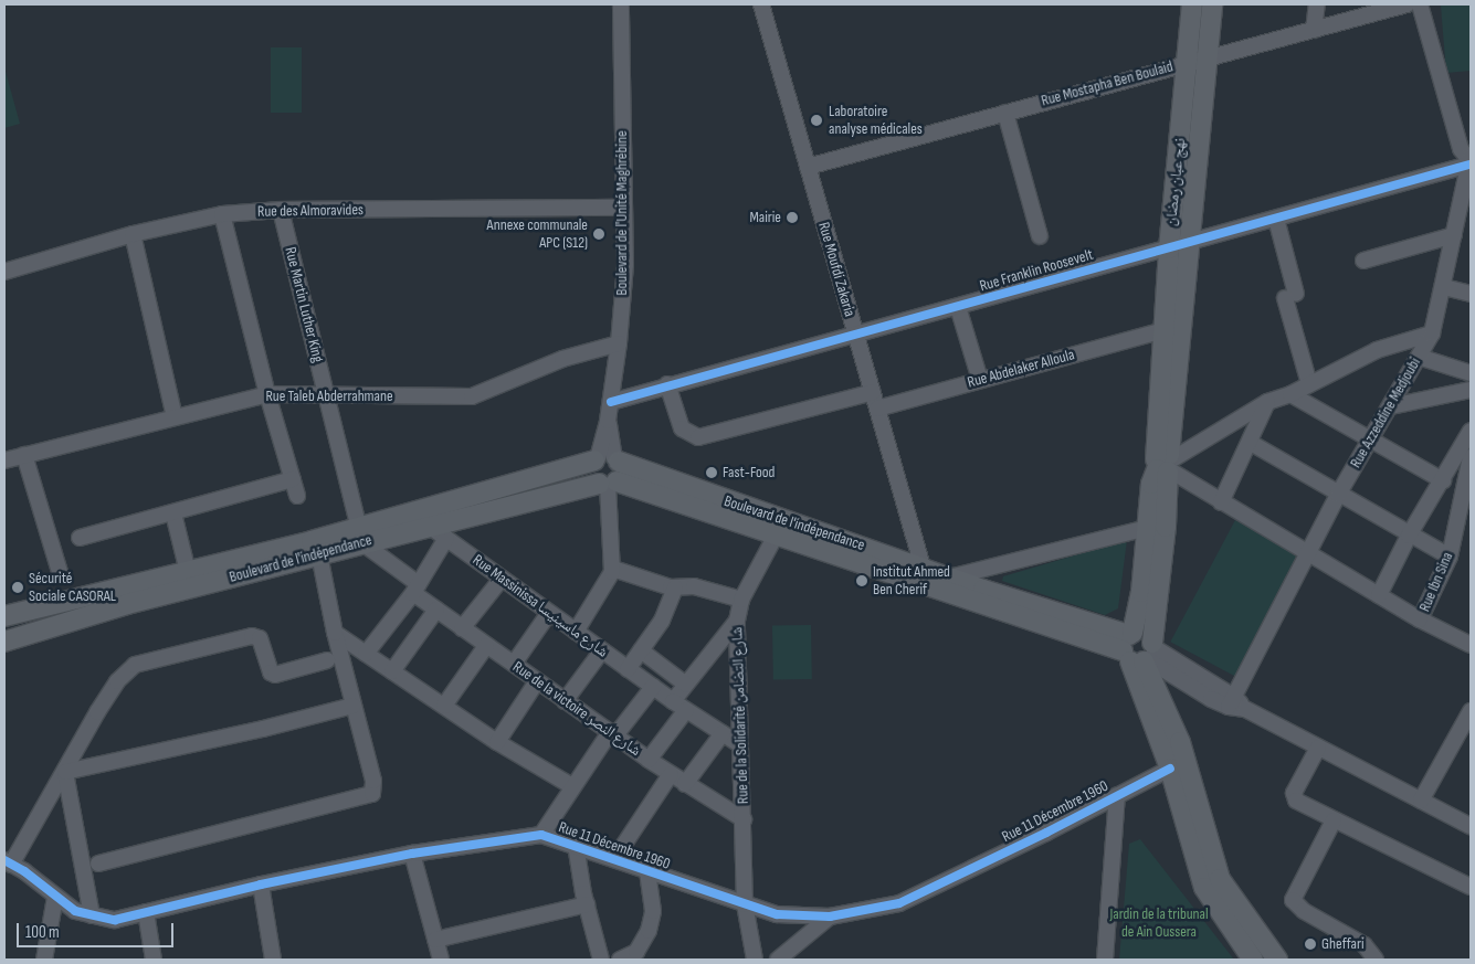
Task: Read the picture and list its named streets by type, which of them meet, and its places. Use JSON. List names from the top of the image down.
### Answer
{
  "streets": {
    "main road": ["نهج عبان رمضان", "Boulevard de l'indépendance"],
    "street": [
      "Rue Mostapha Ben Boulaid",
      "Rue des Almoravides",
      "Boulevard de l'Unité Maghrébine",
      "Rue Moufdi Zakaria",
      "Rue Franklin Roosevelt",
      "Rue Martin Luther King",
      "Rue Abdelaker Alloula",
      "Rue Taleb Abderrahmane",
      "Rue Azzeddine Medjoubi",
      "Rue Ibn Sina",
      "Rue Massinissa شارع ماسينيسا",
      "Rue de la victoire شارع النصر",
      "Rue de la Solidarité شارع التضامن",
      "Rue 11 Décembre 1960"
    ]
  },
  "crossings": [
    ["Rue Mostapha Ben Boulaid", "نهج عبان رمضان"],
    ["Rue Mostapha Ben Boulaid", "Rue Moufdi Zakaria"],
    ["نهج عبان رمضان", "Rue Franklin Roosevelt"],
    ["نهج عبان رمضان", "Rue Abdelaker Alloula"],
    ["نهج عبان رمضان", "Boulevard de l'indépendance"],
    ["Rue des Almoravides", "Boulevard de l'Unité Maghrébine"],
    ["Rue des Almoravides", "Rue Martin Luther King"],
    ["Boulevard de l'Unité Maghrébine", "Rue Franklin Roosevelt"],
    ["Boulevard de l'Unité Maghrébine", "Rue Taleb Abderrahmane"],
    ["Boulevard de l'Unité Maghrébine", "Boulevard de l'indépendance"],
    ["Rue Moufdi Zakaria", "Rue Franklin Roosevelt"],
    ["Rue Moufdi Zakaria", "Rue Abdelaker Alloula"],
    ["Rue Moufdi Zakaria", "Boulevard de l'indépendance"],
    ["Rue Franklin Roosevelt", "Rue Azzeddine Medjoubi"],
    ["Rue Martin Luther King", "Rue Taleb Abderrahmane"],
    ["Rue Martin Luther King", "Boulevard de l'indépendance"],
    ["Rue Martin Luther King", "Rue de la victoire شارع النصر"],
    ["Boulevard de l'indépendance", "Rue Massinissa شارع ماسينيسا"],
    ["Boulevard de l'indépendance", "Rue de la victoire شارع النصر"],
    ["Boulevard de l'indépendance", "Rue de la Solidarité شارع التضامن"],
    ["Rue Massinissa شارع ماسينيسا", "Rue de la Solidarité شارع التضامن"],
    ["Rue de la victoire شارع النصر", "Rue de la Solidarité شارع التضامن"],
    ["Rue de la Solidarité شارع التضامن", "Rue 11 Décembre 1960"]
  ],
  "parks": ["Jardin de la tribunal de Ain Oussera"],
  "places": [
    "Laboratoire analyse médicales",
    "Mairie",
    "Annexe communale APC (S12)",
    "Fast-Food",
    "Institut Ahmed Ben Cherif",
    "Sécurité Sociale CASORAL",
    "Gheffari"
  ],
  "scale_bar": "100 m"
}
